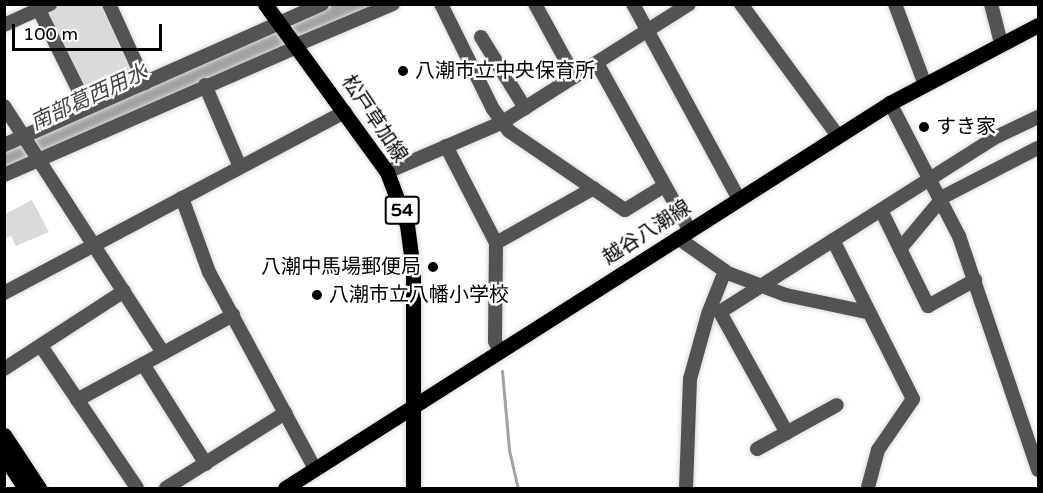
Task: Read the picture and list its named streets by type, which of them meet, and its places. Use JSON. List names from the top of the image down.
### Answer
{
  "streets": {
    "main road": ["松戸草加線", "54", "越谷八潮線"]
  },
  "crossings": [
    ["松戸草加線", "越谷八潮線"]
  ],
  "water": ["南部葛西用水"],
  "places": [
    "八潮市立中央保育所",
    "すき家",
    "八潮中馬場郵便局",
    "八潮市立八幡小学校"
  ],
  "scale_bar": "100 m"
}
